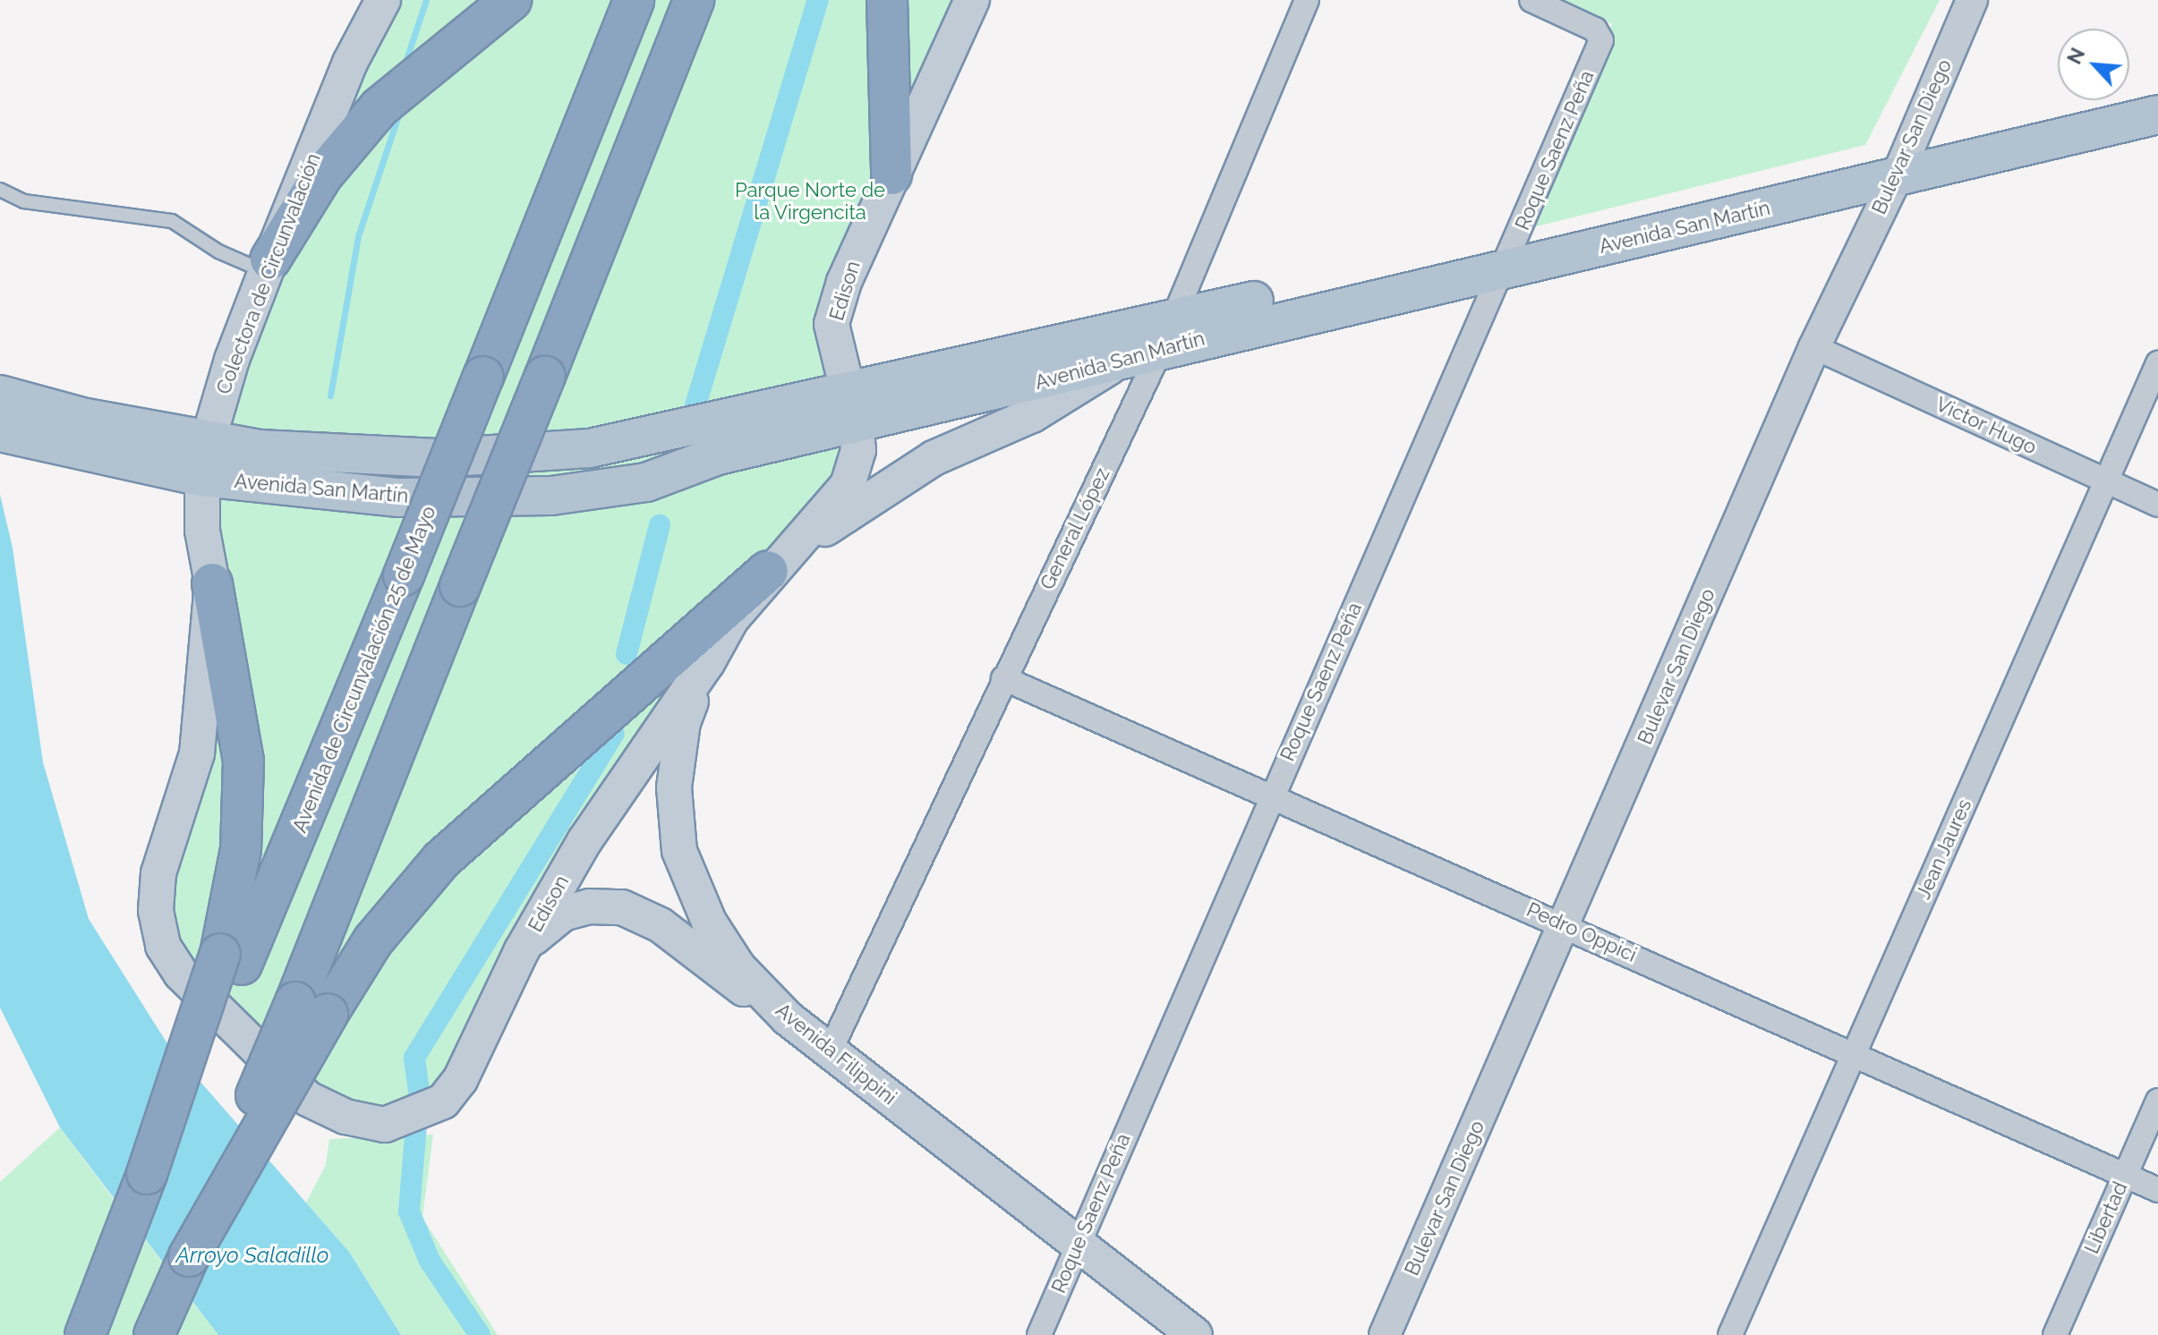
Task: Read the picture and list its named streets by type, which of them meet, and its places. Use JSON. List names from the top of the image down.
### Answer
{
  "streets": {
    "highway": ["Avenida de Circunvalación 25 de Mayo"],
    "main road": [
      "Avenida San Martín",
      "Colectora de Circunvalación",
      "Edison",
      "Avenida Filippini"
    ],
    "street": [
      "Bulevar San Diego",
      "Roque Saenz Peña",
      "Victor Hugo",
      "General López",
      "Jean Jaures",
      "Pedro Oppici",
      "Libertad"
    ]
  },
  "crossings": [
    ["Bulevar San Diego", "Avenida San Martín"],
    ["Bulevar San Diego", "Victor Hugo"],
    ["Bulevar San Diego", "Pedro Oppici"],
    ["Roque Saenz Peña", "Avenida San Martín"],
    ["Roque Saenz Peña", "Pedro Oppici"],
    ["Roque Saenz Peña", "Avenida Filippini"],
    ["Avenida San Martín", "Colectora de Circunvalación"],
    ["Avenida San Martín", "Edison"],
    ["Avenida San Martín", "General López"],
    ["Colectora de Circunvalación", "Edison"],
    ["Edison", "Avenida Filippini"],
    ["Victor Hugo", "Jean Jaures"],
    ["General López", "Pedro Oppici"],
    ["General López", "Avenida Filippini"],
    ["Jean Jaures", "Pedro Oppici"],
    ["Pedro Oppici", "Libertad"]
  ],
  "water": ["Arroyo Saladillo"],
  "parks": ["Parque Norte de la Virgencita"],
  "north": "top left"
}
